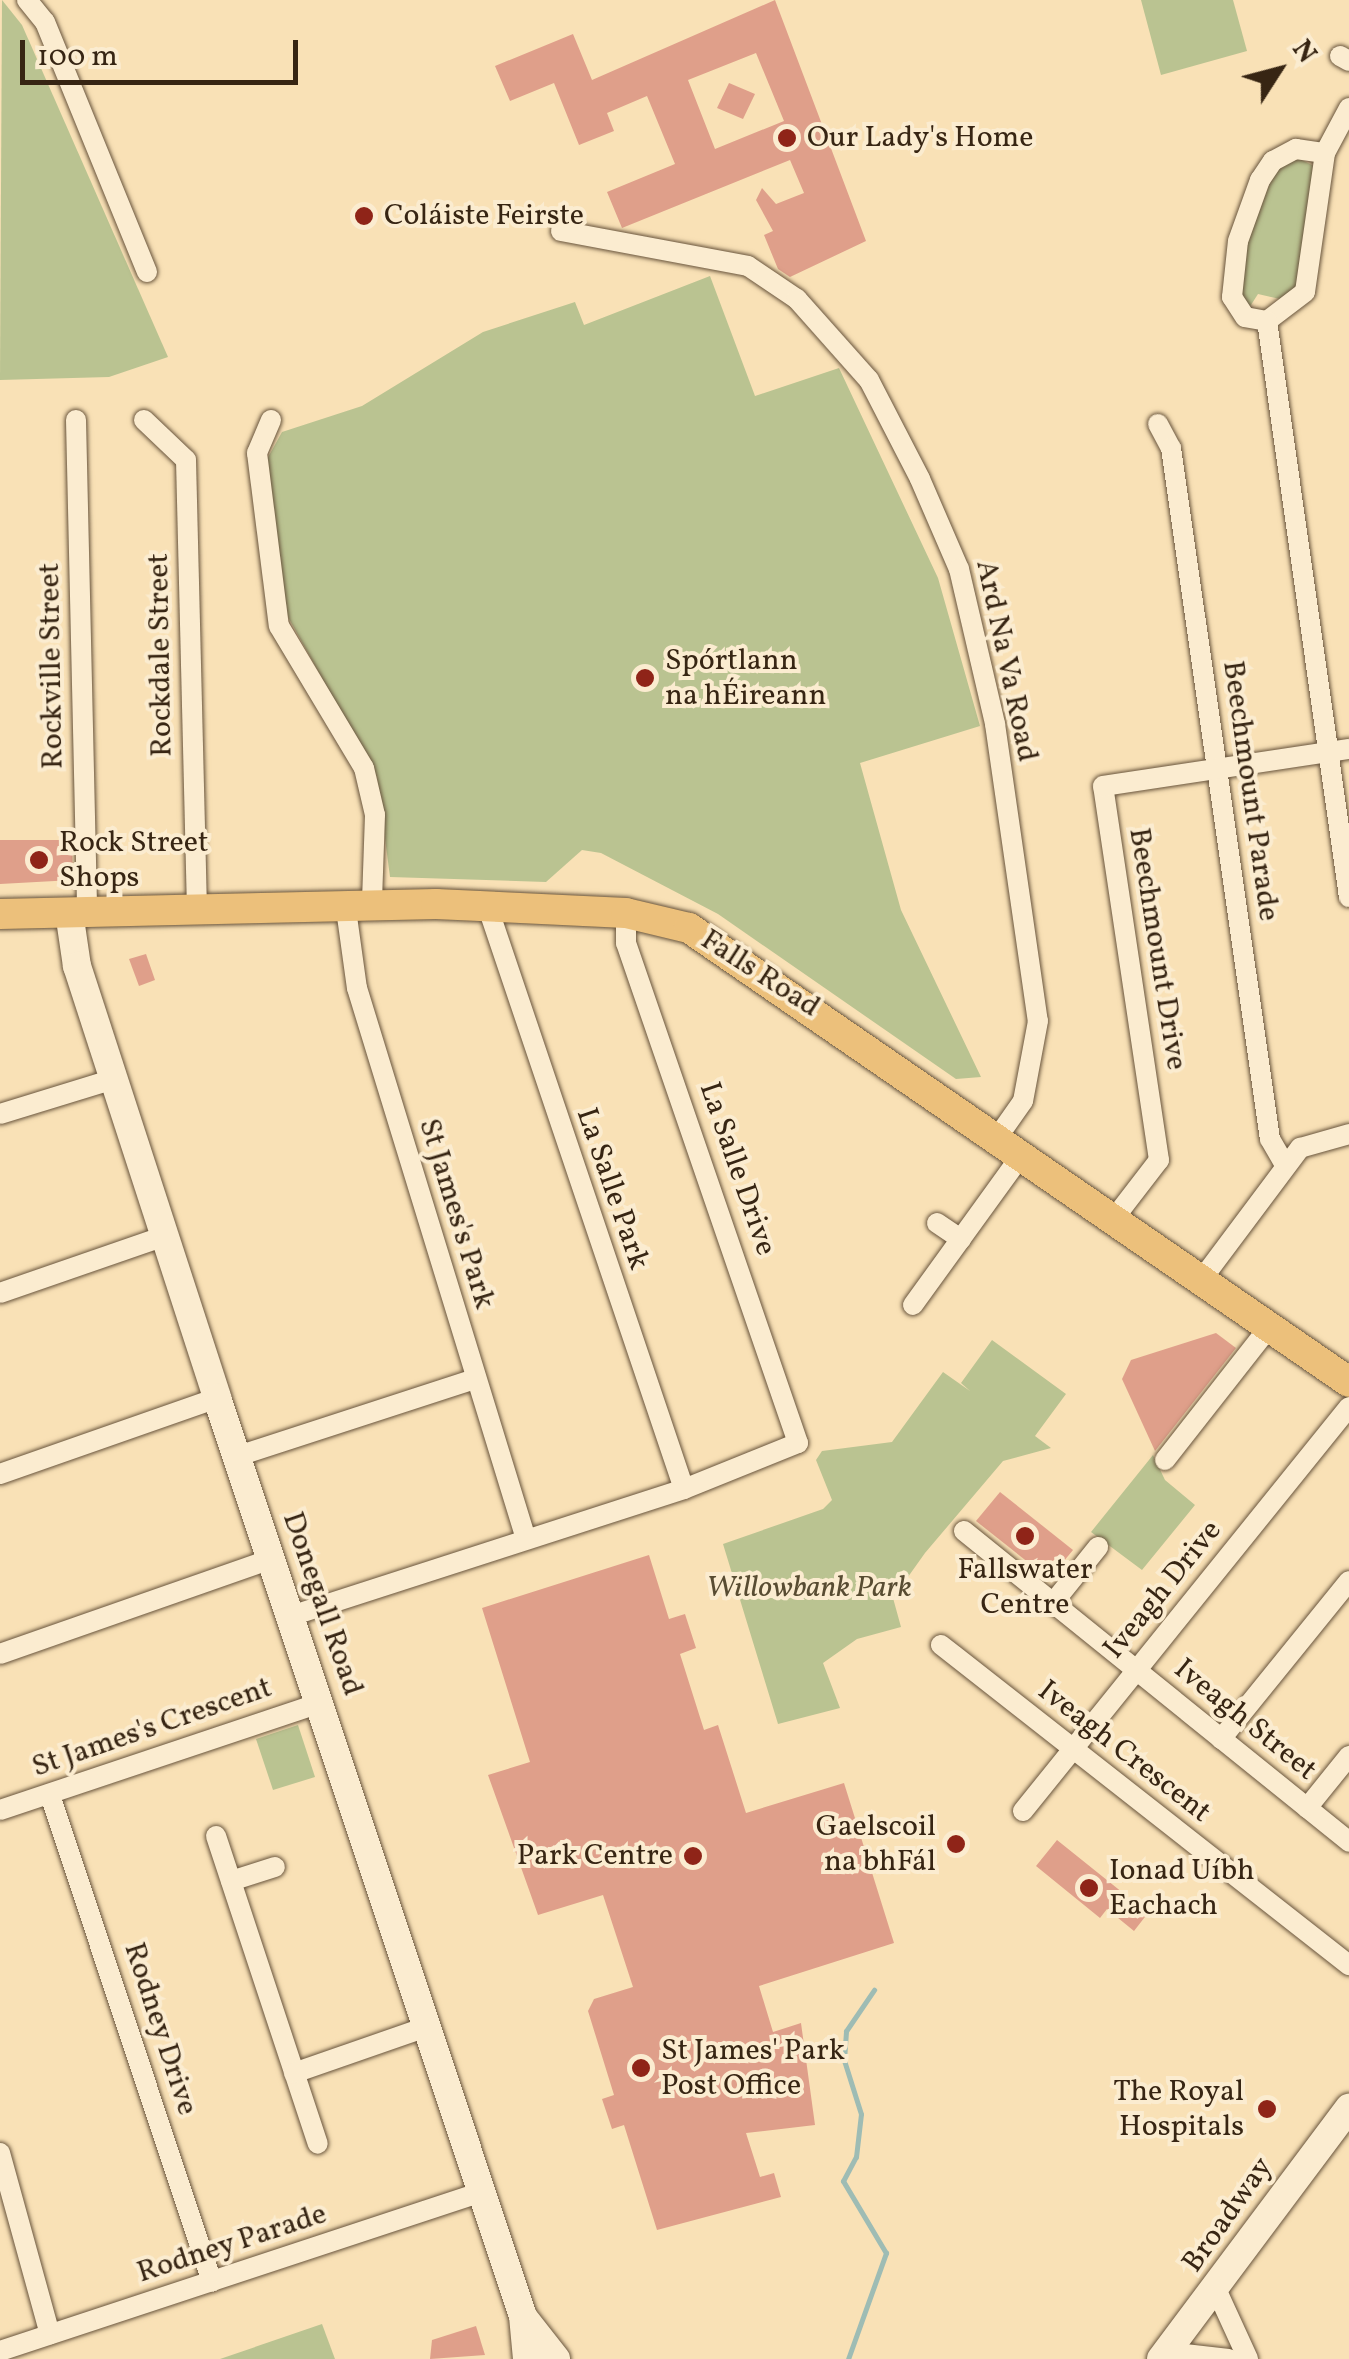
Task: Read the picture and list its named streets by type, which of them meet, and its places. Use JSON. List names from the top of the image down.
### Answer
{
  "streets": {
    "main road": ["Falls Road"],
    "street": [
      "Rockdale Street",
      "Ard Na Va Road",
      "Rockville Street",
      "Beechmount Parade",
      "Beechmount Drive",
      "La Salle Drive",
      "La Salle Park",
      "St James's Park",
      "Iveagh Drive",
      "Donegall Road",
      "Iveagh Street",
      "St James's Crescent",
      "Iveagh Crescent",
      "Rodney Drive",
      "Broadway",
      "Rodney Parade"
    ]
  },
  "crossings": [
    ["Rockdale Street", "Falls Road"],
    ["Ard Na Va Road", "Falls Road"],
    ["Rockville Street", "Falls Road"],
    ["Rockville Street", "Donegall Road"],
    ["Beechmount Parade", "Beechmount Drive"],
    ["Beechmount Drive", "Falls Road"],
    ["Falls Road", "La Salle Drive"],
    ["Falls Road", "La Salle Park"],
    ["Falls Road", "St James's Park"],
    ["Falls Road", "Iveagh Drive"],
    ["Falls Road", "Donegall Road"],
    ["La Salle Drive", "La Salle Park"],
    ["Iveagh Drive", "Iveagh Street"],
    ["Iveagh Drive", "Iveagh Crescent"],
    ["Donegall Road", "St James's Crescent"],
    ["Donegall Road", "Rodney Parade"],
    ["St James's Crescent", "Rodney Drive"],
    ["Rodney Drive", "Rodney Parade"]
  ],
  "parks": ["Willowbank Park"],
  "places": [
    "Our Lady's Home",
    "Coláiste Feirste",
    "Spórtlann na hÉireann",
    "Rock Street Shops",
    "Fallswater Centre",
    "Gaelscoil na bhFál",
    "Park Centre",
    "Ionad Uíbh Eachach",
    "St James' Park Post Office",
    "The Royal Hospitals"
  ],
  "scale_bar": "100 m",
  "north": "top right"
}
